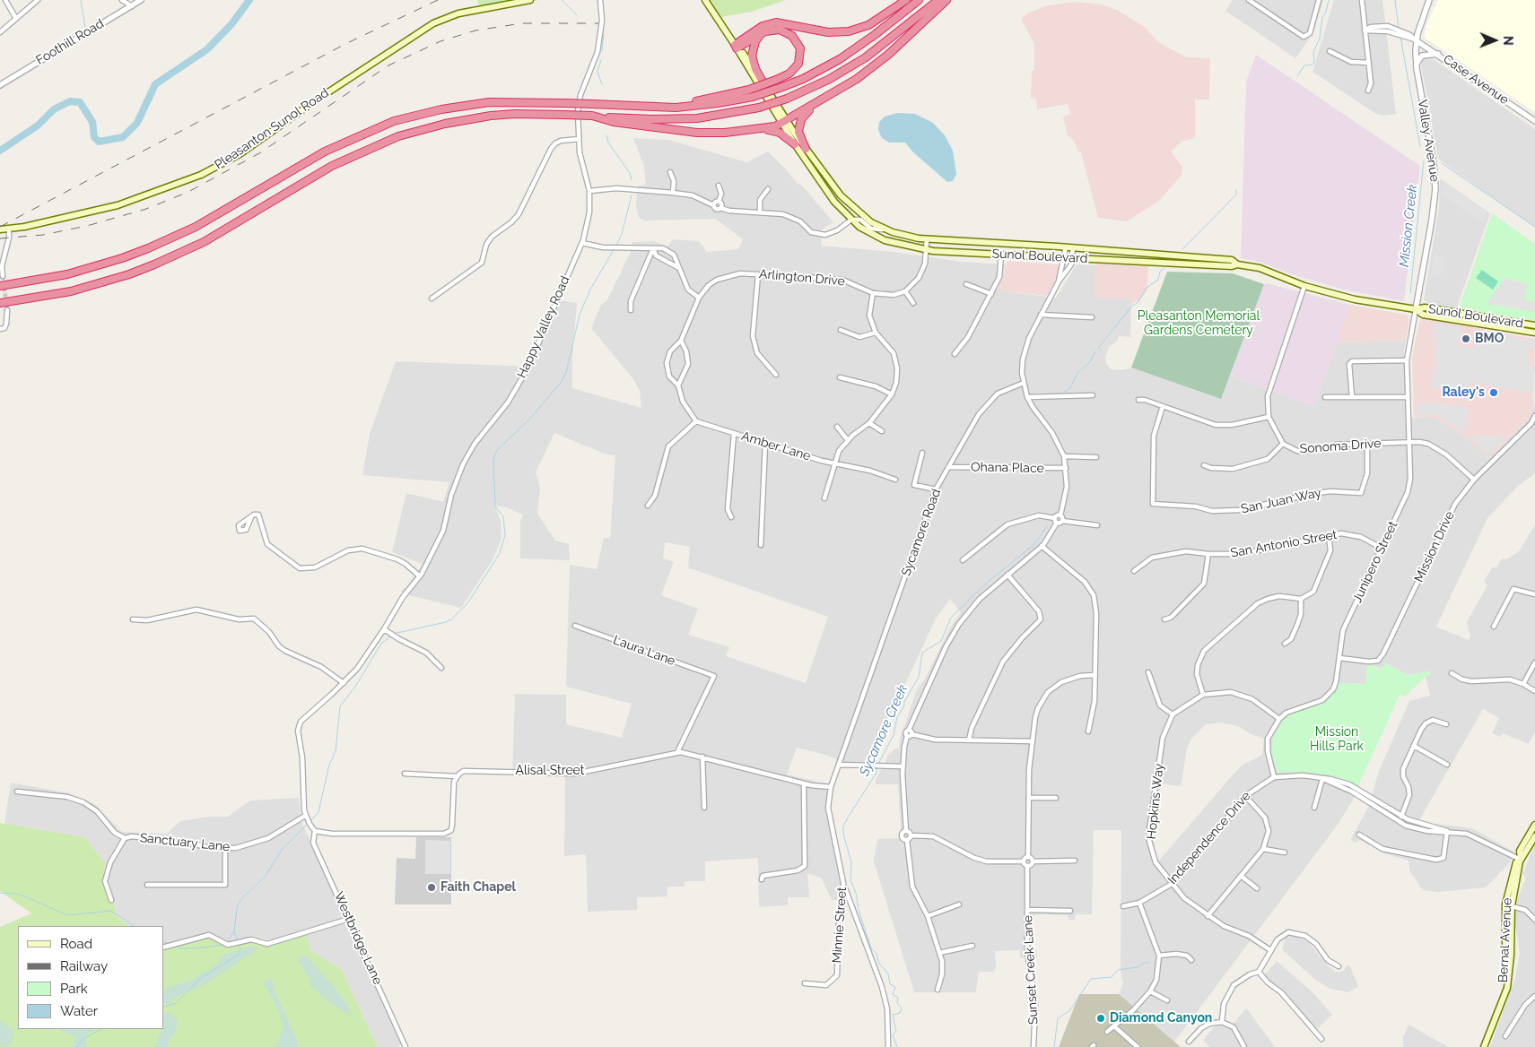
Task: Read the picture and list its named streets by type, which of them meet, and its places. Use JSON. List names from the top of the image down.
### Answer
{
  "streets": {
    "main road": ["Pleasanton Sunol Road", "Sunol Boulevard", "Bernal Avenue"],
    "street": [
      "Foothill Road",
      "Case Avenue",
      "Valley Avenue",
      "Arlington Drive",
      "Happy Valley Road",
      "Amber Lane",
      "Sonoma Drive",
      "Ohana Place",
      "San Juan Way",
      "Sycamore Road",
      "San Antonio Street",
      "Mission Drive",
      "Junipero Street",
      "Laura Lane",
      "Alisal Street",
      "Hopkins Way",
      "Independence Drive",
      "Sanctuary Lane",
      "Minnie Street",
      "Westbridge Lane",
      "Sunset Creek Lane"
    ]
  },
  "crossings": [
    ["Case Avenue", "Valley Avenue"],
    ["Valley Avenue", "Sunol Boulevard"],
    ["Valley Avenue", "Junipero Street"],
    ["Sunol Boulevard", "Sonoma Drive"],
    ["Sunol Boulevard", "Junipero Street"],
    ["Happy Valley Road", "Sanctuary Lane"],
    ["Happy Valley Road", "Westbridge Lane"],
    ["Sonoma Drive", "San Juan Way"],
    ["Sonoma Drive", "Mission Drive"],
    ["Sonoma Drive", "Junipero Street"],
    ["Ohana Place", "Sycamore Road"],
    ["Sycamore Road", "Alisal Street"],
    ["Sycamore Road", "Minnie Street"],
    ["San Antonio Street", "Junipero Street"],
    ["Mission Drive", "Junipero Street"],
    ["Junipero Street", "Independence Drive"],
    ["Laura Lane", "Alisal Street"],
    ["Alisal Street", "Minnie Street"],
    ["Hopkins Way", "Independence Drive"]
  ],
  "water": ["Mission Creek", "Sycamore Creek"],
  "parks": ["Pleasanton Memorial Gardens Cemetery", "Mission Hills Park"],
  "places": [
    "BMO",
    "Raley's",
    "Faith Chapel",
    "Diamond Canyon"
  ],
  "legend": [
    "Road",
    "Railway",
    "Park",
    "Water"
  ],
  "north": "right"
}
